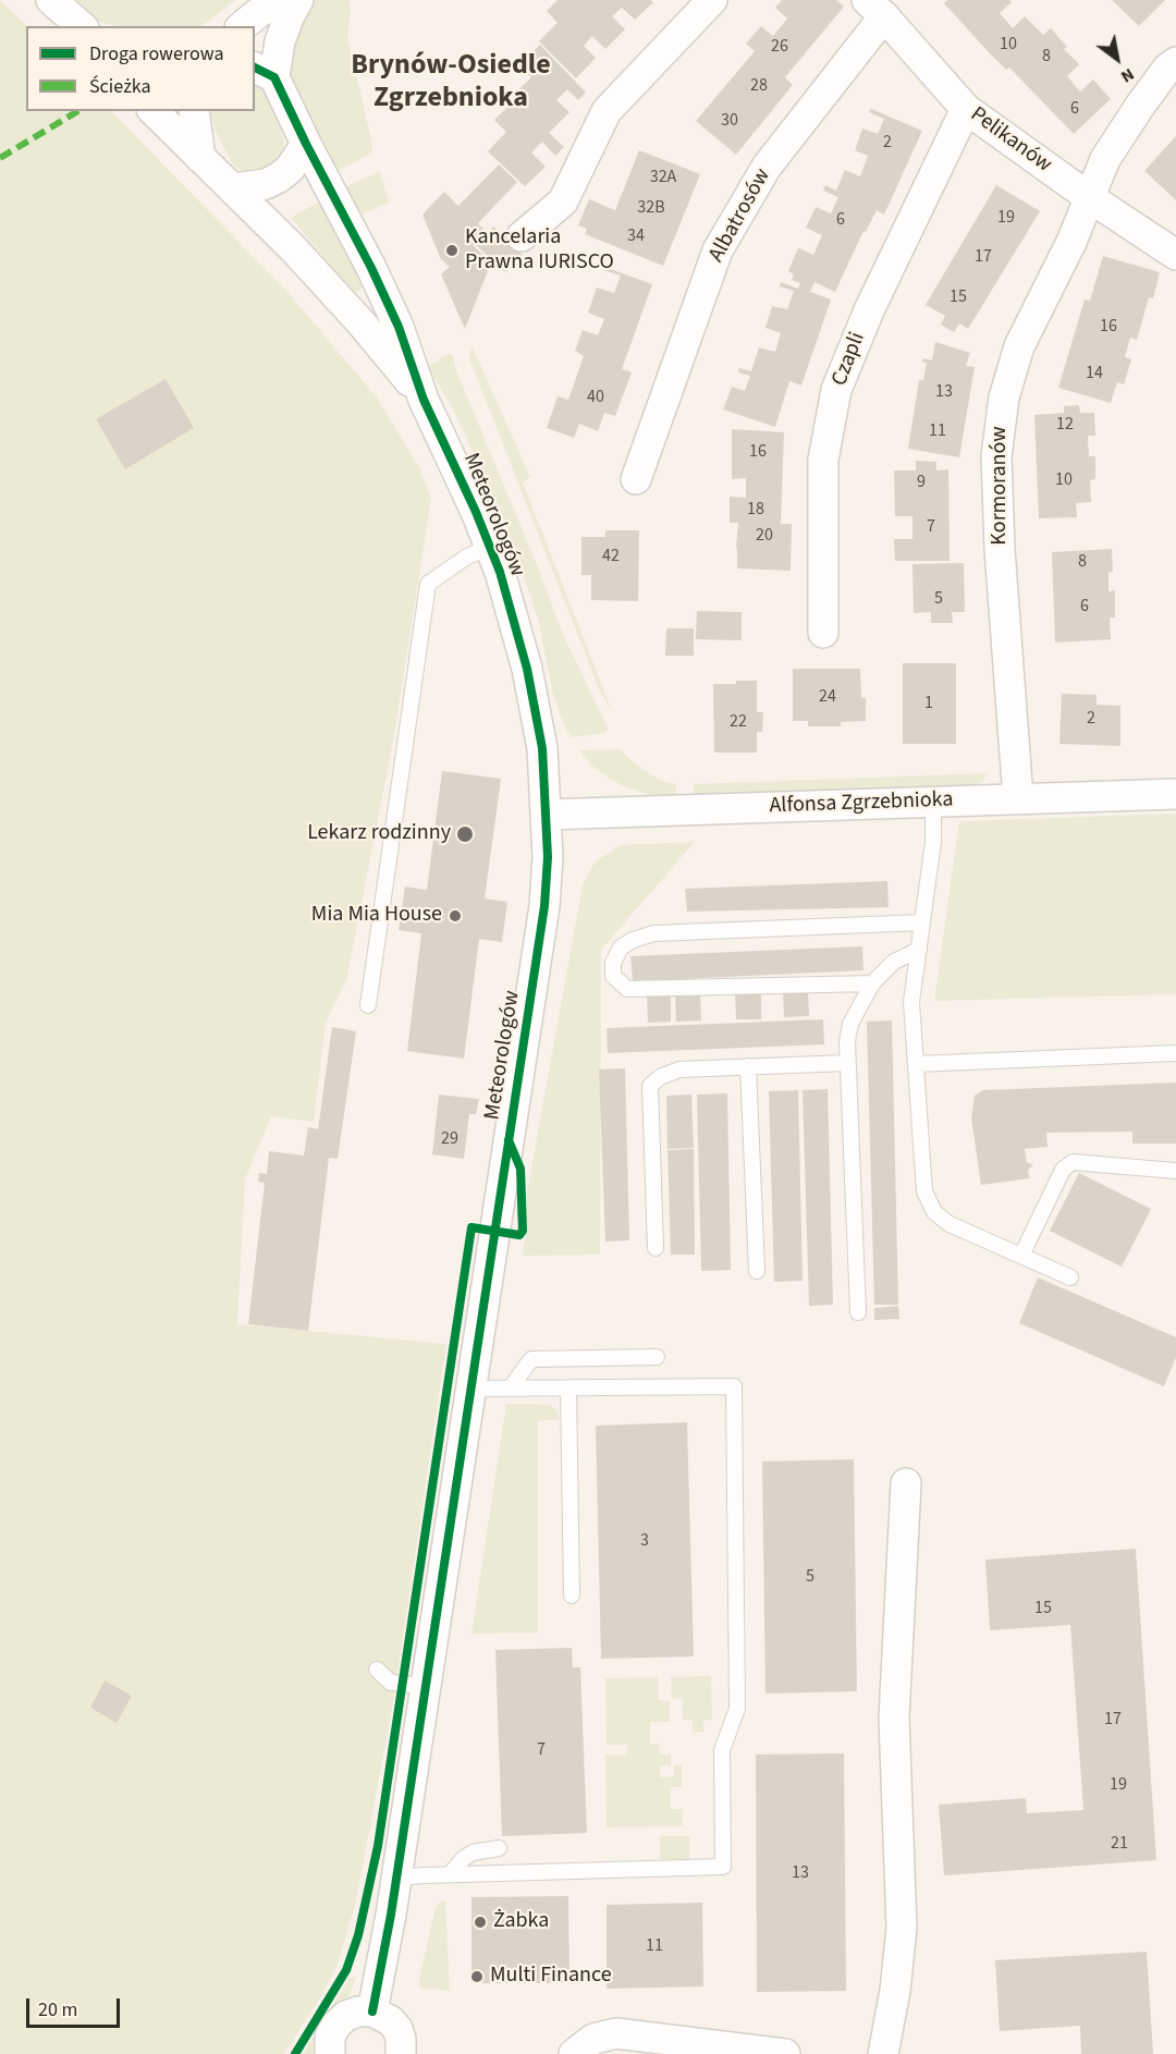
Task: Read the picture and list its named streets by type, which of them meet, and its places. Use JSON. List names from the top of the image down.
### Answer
{
  "streets": {
    "street": [
      "Pelikanów",
      "Albatrosów",
      "Czapli",
      "Kormoranów",
      "Meteorologów",
      "Alfonsa Zgrzebnioka"
    ]
  },
  "crossings": [
    ["Pelikanów", "Albatrosów"],
    ["Pelikanów", "Czapli"],
    ["Pelikanów", "Kormoranów"],
    ["Kormoranów", "Alfonsa Zgrzebnioka"],
    ["Meteorologów", "Alfonsa Zgrzebnioka"]
  ],
  "districts": ["Brynów-Osiedle Zgrzebnioka"],
  "places": [
    "Kancelaria Prawna IURISCO",
    "Lekarz rodzinny",
    "Mia Mia House",
    "Żabka",
    "Multi Finance"
  ],
  "house_numbers": [
    "10",
    "26",
    "8",
    "28",
    "6",
    "30",
    "2",
    "32A",
    "32B",
    "19",
    "6",
    "34",
    "17",
    "15",
    "16",
    "14",
    "13",
    "40",
    "12",
    "11",
    "16",
    "10",
    "9",
    "18",
    "7",
    "20",
    "42",
    "8",
    "5",
    "6",
    "24",
    "1",
    "2",
    "22",
    "29",
    "3",
    "5",
    "15",
    "17",
    "7",
    "19",
    "21",
    "13",
    "11"
  ],
  "legend": ["Droga rowerowa", "Ścieżka"],
  "scale_bar": "20 m",
  "north": "bottom right"
}
